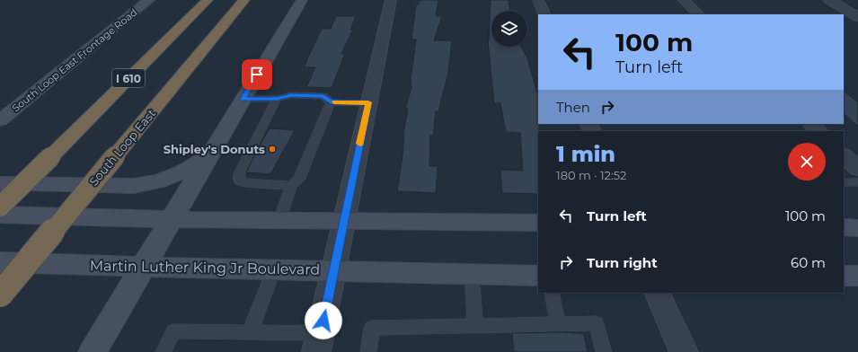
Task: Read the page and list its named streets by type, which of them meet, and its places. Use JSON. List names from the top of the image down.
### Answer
{
  "streets": {
    "highway": ["I 610", "South Loop East"],
    "main road": ["South Loop East Frontage Road", "Martin Luther King Jr Boulevard"]
  },
  "places": ["Shipley's Donuts"],
  "page": {
    "turn": ["100 m", "Turn left"],
    "then": "Then",
    "heading": ["1 min", "180 m · 12:52"],
    "list": [
      {
        "name": "Turn left",
        "value": "100 m"
      },
      {
        "name": "Turn right",
        "value": "60 m"
      }
    ]
  }
}
